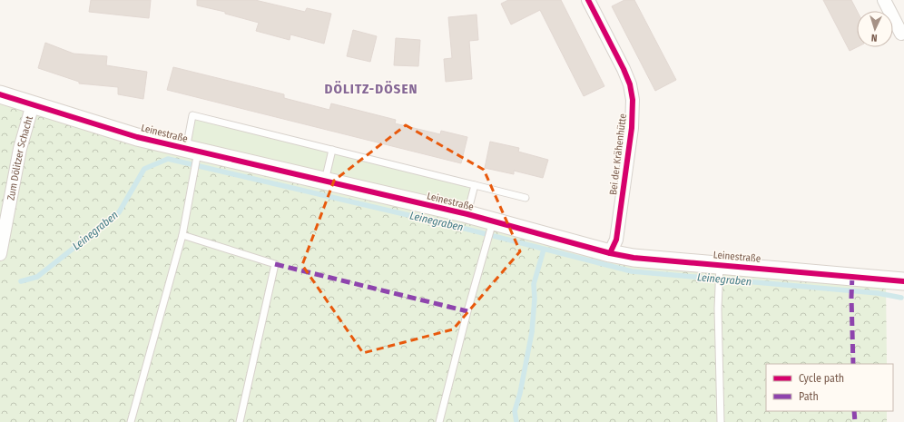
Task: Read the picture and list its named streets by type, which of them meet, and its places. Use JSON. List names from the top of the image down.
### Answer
{
  "streets": {
    "main road": ["Leinestraße"],
    "street": ["Bei der Krähenhütte", "Zum Dölitzer Schacht"]
  },
  "crossings": [
    ["Leinestraße", "Bei der Krähenhütte"],
    ["Leinestraße", "Zum Dölitzer Schacht"]
  ],
  "districts": ["DÖLITZ-DÖSEN"],
  "water": ["Leinegraben"],
  "legend": ["Cycle path", "Path"],
  "north": "bottom"
}
